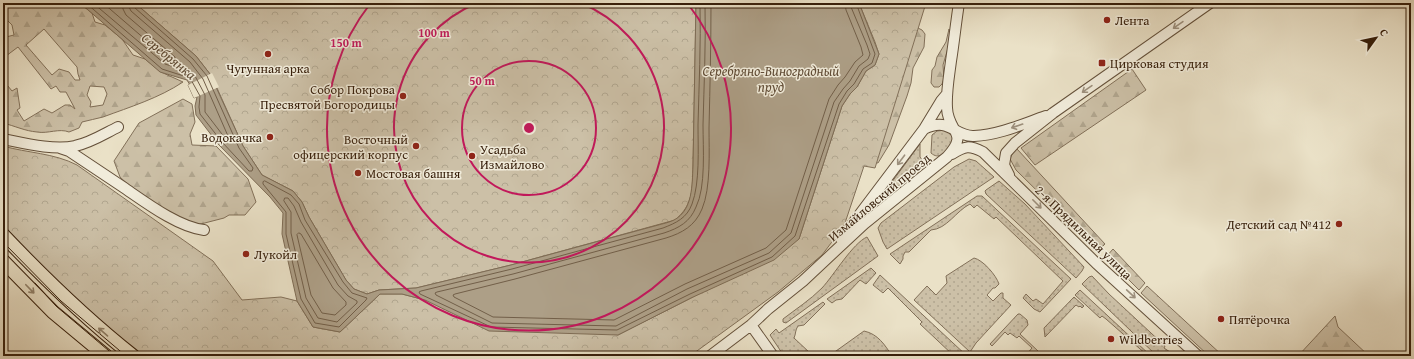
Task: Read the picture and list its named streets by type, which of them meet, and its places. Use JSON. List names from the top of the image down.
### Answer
{
  "streets": {
    "street": ["Измайловский проезд", "2-я Прядильная улица"]
  },
  "crossings": [
    ["Измайловский проезд", "2-я Прядильная улица"]
  ],
  "one_way": ["2-я Прядильная улица"],
  "water": ["Серебрянка", "Серебряно-Виноградный пруд"],
  "places": {
    "other": [
      "Лента",
      "Чугунная арка",
      "Собор Покрова Пресвятой Богородицы",
      "Водокачка",
      "Восточный офицерский корпус",
      "Усадьба Измайлово",
      "Мостовая башня",
      "Детский сад №412",
      "Лукойл",
      "Пятёрочка",
      "Wildberries"
    ],
    "transit": ["Цирковая студия"]
  },
  "north": "top right",
  "rings": ["100 m", "150 m", "50 m"]
}
